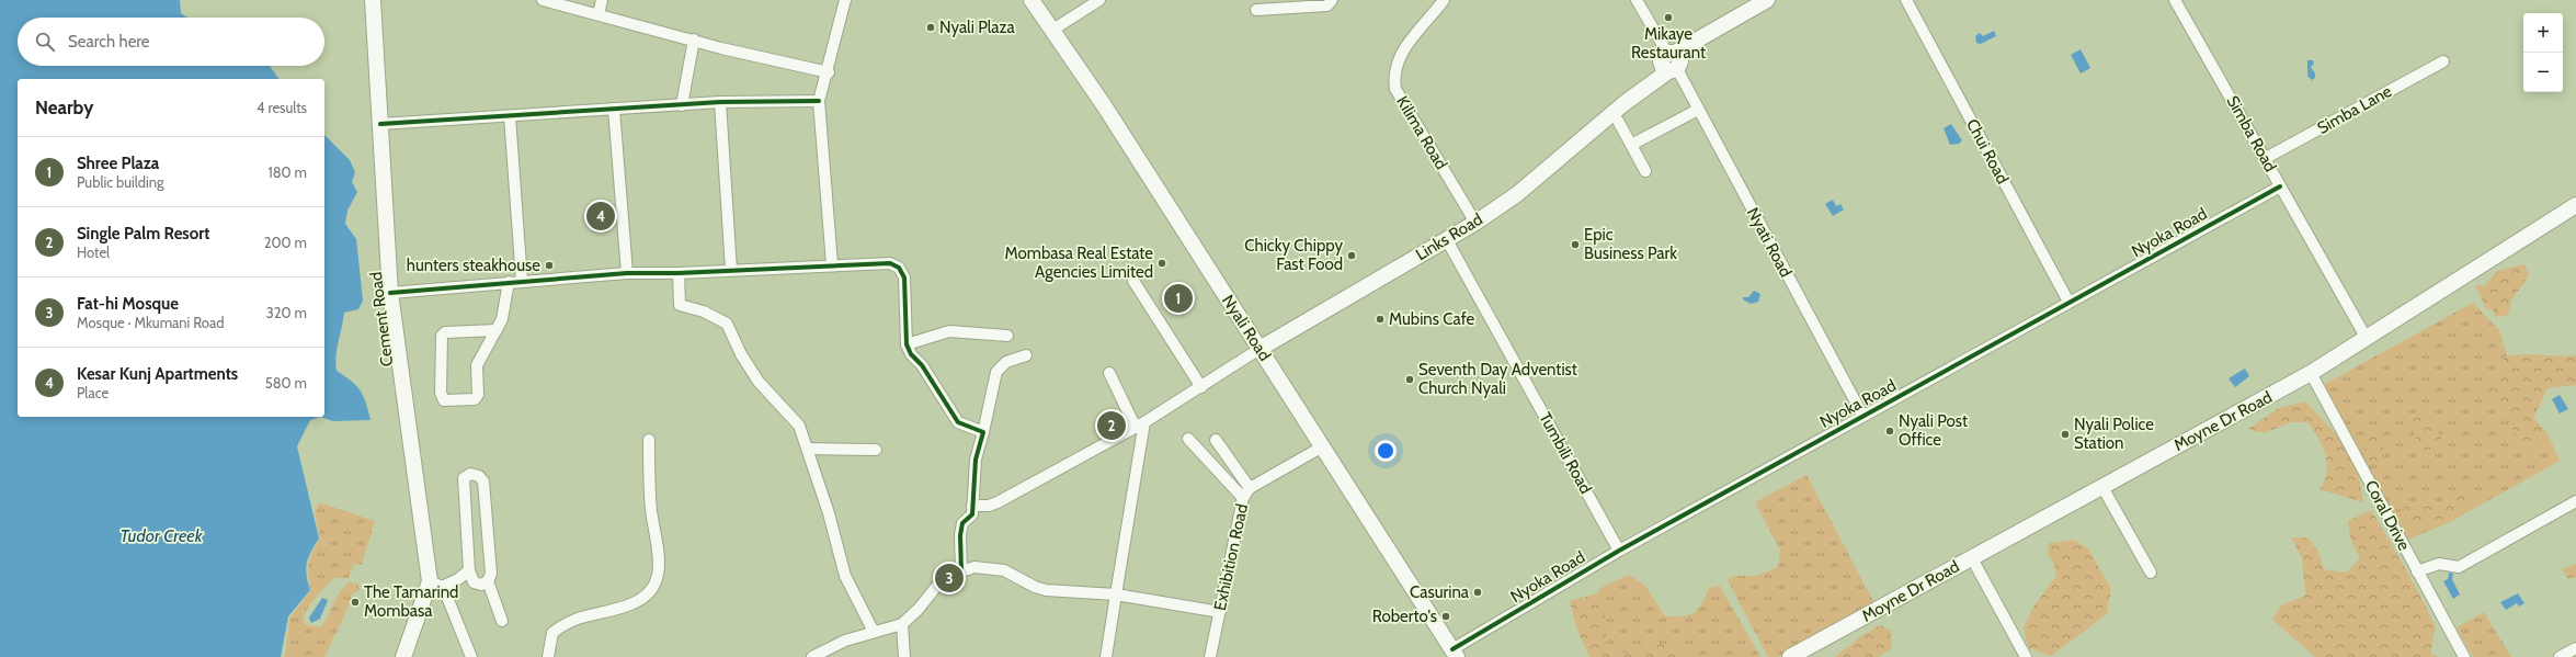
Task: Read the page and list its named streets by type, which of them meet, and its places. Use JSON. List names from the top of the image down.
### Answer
{
  "streets": {
    "main road": [
      "Links Road",
      "Cement Road",
      "Nyali Road",
      "Moyne Dr Road"
    ],
    "street": [
      "Simba Lane",
      "Kilima Road",
      "Simba Road",
      "Chui Road",
      "Nyoka Road",
      "Nyati Road",
      "Tumbili Road",
      "Coral Drive",
      "Exhibition Road"
    ]
  },
  "crossings": [
    ["Simba Lane", "Simba Road"],
    ["Kilima Road", "Links Road"],
    ["Simba Road", "Nyoka Road"],
    ["Simba Road", "Moyne Dr Road"],
    ["Chui Road", "Nyoka Road"],
    ["Nyoka Road", "Nyati Road"],
    ["Nyoka Road", "Nyali Road"],
    ["Nyoka Road", "Tumbili Road"],
    ["Links Road", "Nyati Road"],
    ["Links Road", "Nyali Road"],
    ["Links Road", "Tumbili Road"],
    ["Nyali Road", "Exhibition Road"],
    ["Moyne Dr Road", "Coral Drive"]
  ],
  "water": ["Tudor Creek"],
  "places": [
    "Mikaye Restaurant",
    "Nyali Plaza",
    "Epic Business Park",
    "Chicky Chippy Fast Food",
    "Mombasa Real Estate Agencies Limited",
    "hunters steakhouse",
    "Mubins Cafe",
    "Seventh Day Adventist Church Nyali",
    "Nyali Post Office",
    "Nyali Police Station",
    "Casurina",
    "The Tamarind Mombasa",
    "Roberto's"
  ],
  "page": {
    "map_buttons": ["+", "−"],
    "search": "Search here",
    "heading": ["Nearby", "4 results"],
    "list": [
      {
        "mark": "1",
        "name": "Shree Plaza",
        "note": "Public building",
        "value": "180 m"
      },
      {
        "mark": "2",
        "name": "Single Palm Resort",
        "note": "Hotel",
        "value": "200 m"
      },
      {
        "mark": "3",
        "name": "Fat-hi Mosque",
        "note": "Mosque · Mkumani Road",
        "value": "320 m"
      },
      {
        "mark": "4",
        "name": "Kesar Kunj Apartments",
        "note": "Place",
        "value": "580 m"
      }
    ],
    "pins": [
      "4",
      "1",
      "2",
      "3"
    ]
  }
}
